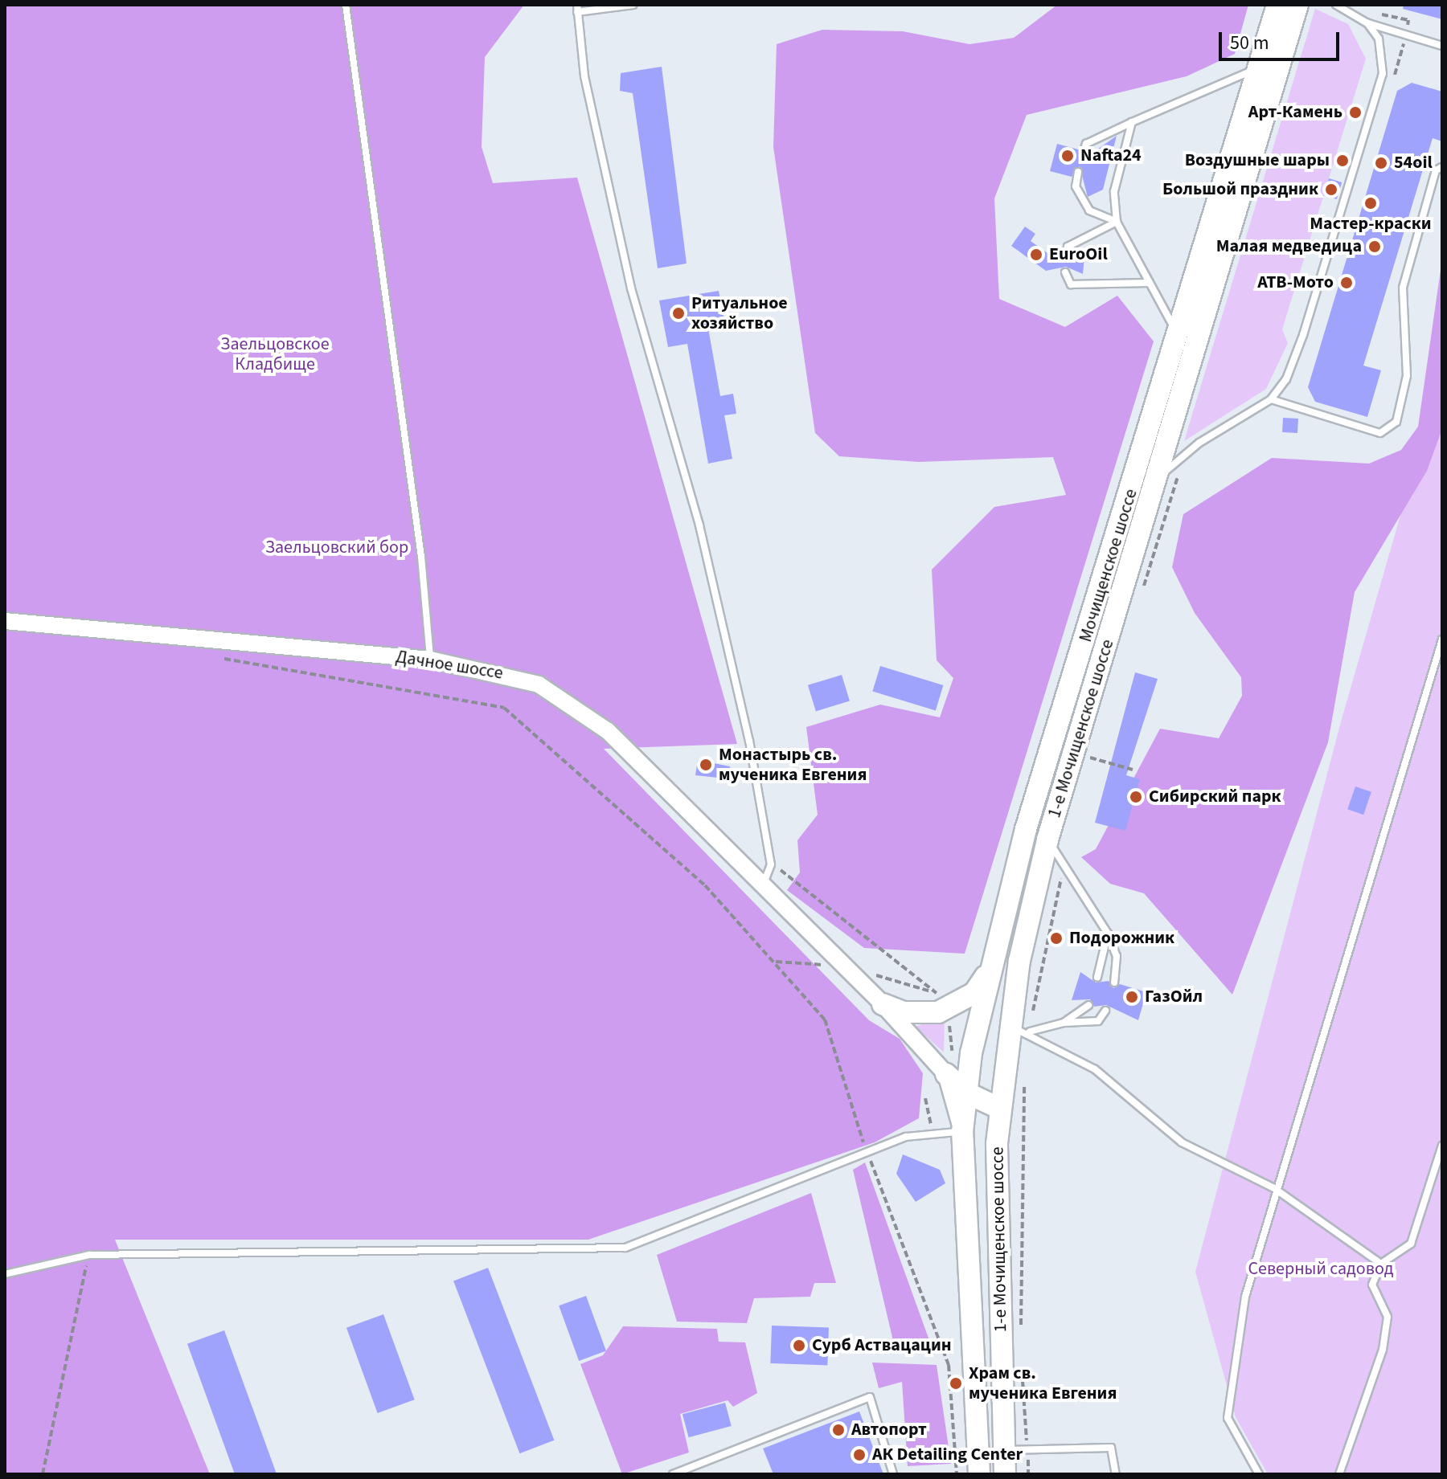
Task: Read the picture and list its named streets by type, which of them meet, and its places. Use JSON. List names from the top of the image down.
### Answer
{
  "streets": {
    "main road": ["Мочищенское шоссе", "1-е Мочищенское шоссе"],
    "street": ["Дачное шоссе"]
  },
  "crossings": [
    ["Мочищенское шоссе", "1-е Мочищенское шоссе"]
  ],
  "parks": ["Заельцовское Кладбище", "Заельцовский бор", "Северный садовод"],
  "places": [
    "Арт-Камень",
    "Nafta24",
    "Воздушные шары",
    "54oil",
    "Большой праздник",
    "Мастер-краски",
    "Малая медведица",
    "EuroOil",
    "АТВ-Мото",
    "Ритуальное хозяйство",
    "Монастырь св. мученика Евгения",
    "Сибирский парк",
    "Подорожник",
    "ГазОйл",
    "Сурб Аствацацин",
    "Храм св. мученика Евгения",
    "Автопорт",
    "АК Detailing Center"
  ],
  "scale_bar": "50 m"
}
